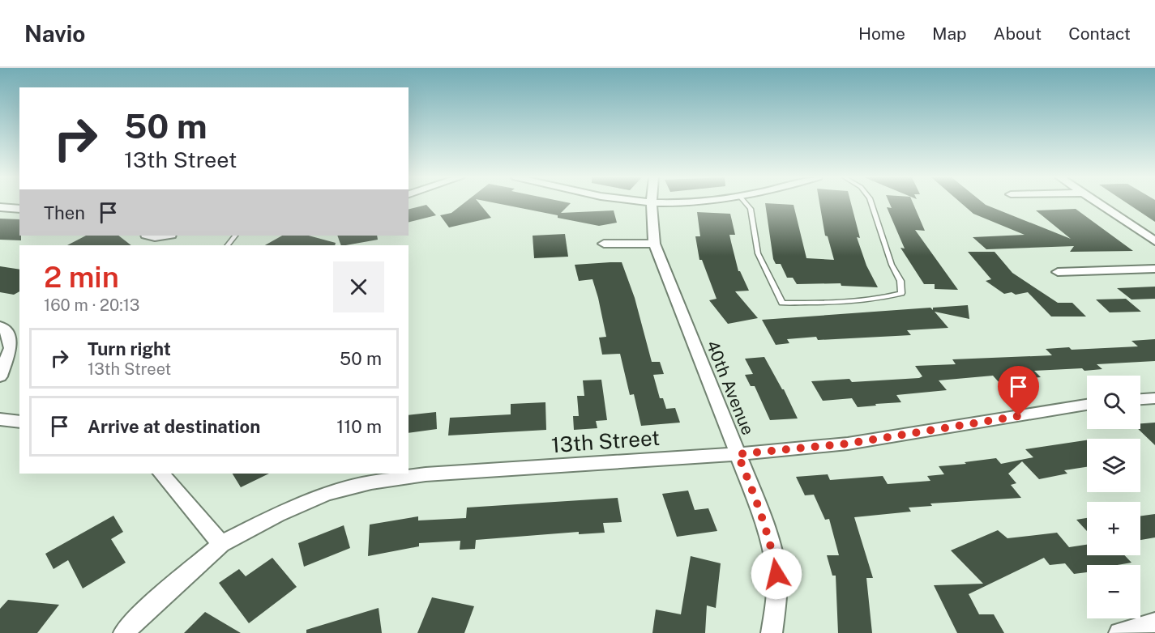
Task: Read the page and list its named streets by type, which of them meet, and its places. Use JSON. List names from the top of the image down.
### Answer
{
  "streets": {
    "street": ["40th Avenue", "13th Street"]
  },
  "crossings": [
    ["40th Avenue", "13th Street"]
  ],
  "page": {
    "header": "Navio",
    "nav": [
      "Home",
      "Map",
      "About",
      "Contact"
    ],
    "turn": ["50 m", "13th Street"],
    "then": "Then",
    "heading": ["2 min", "160 m · 20:13"],
    "list": [
      {
        "name": "Turn right",
        "note": "13th Street",
        "value": "50 m"
      },
      {
        "name": "Arrive at destination",
        "value": "110 m"
      }
    ],
    "map_buttons": ["+", "−"]
  }
}
